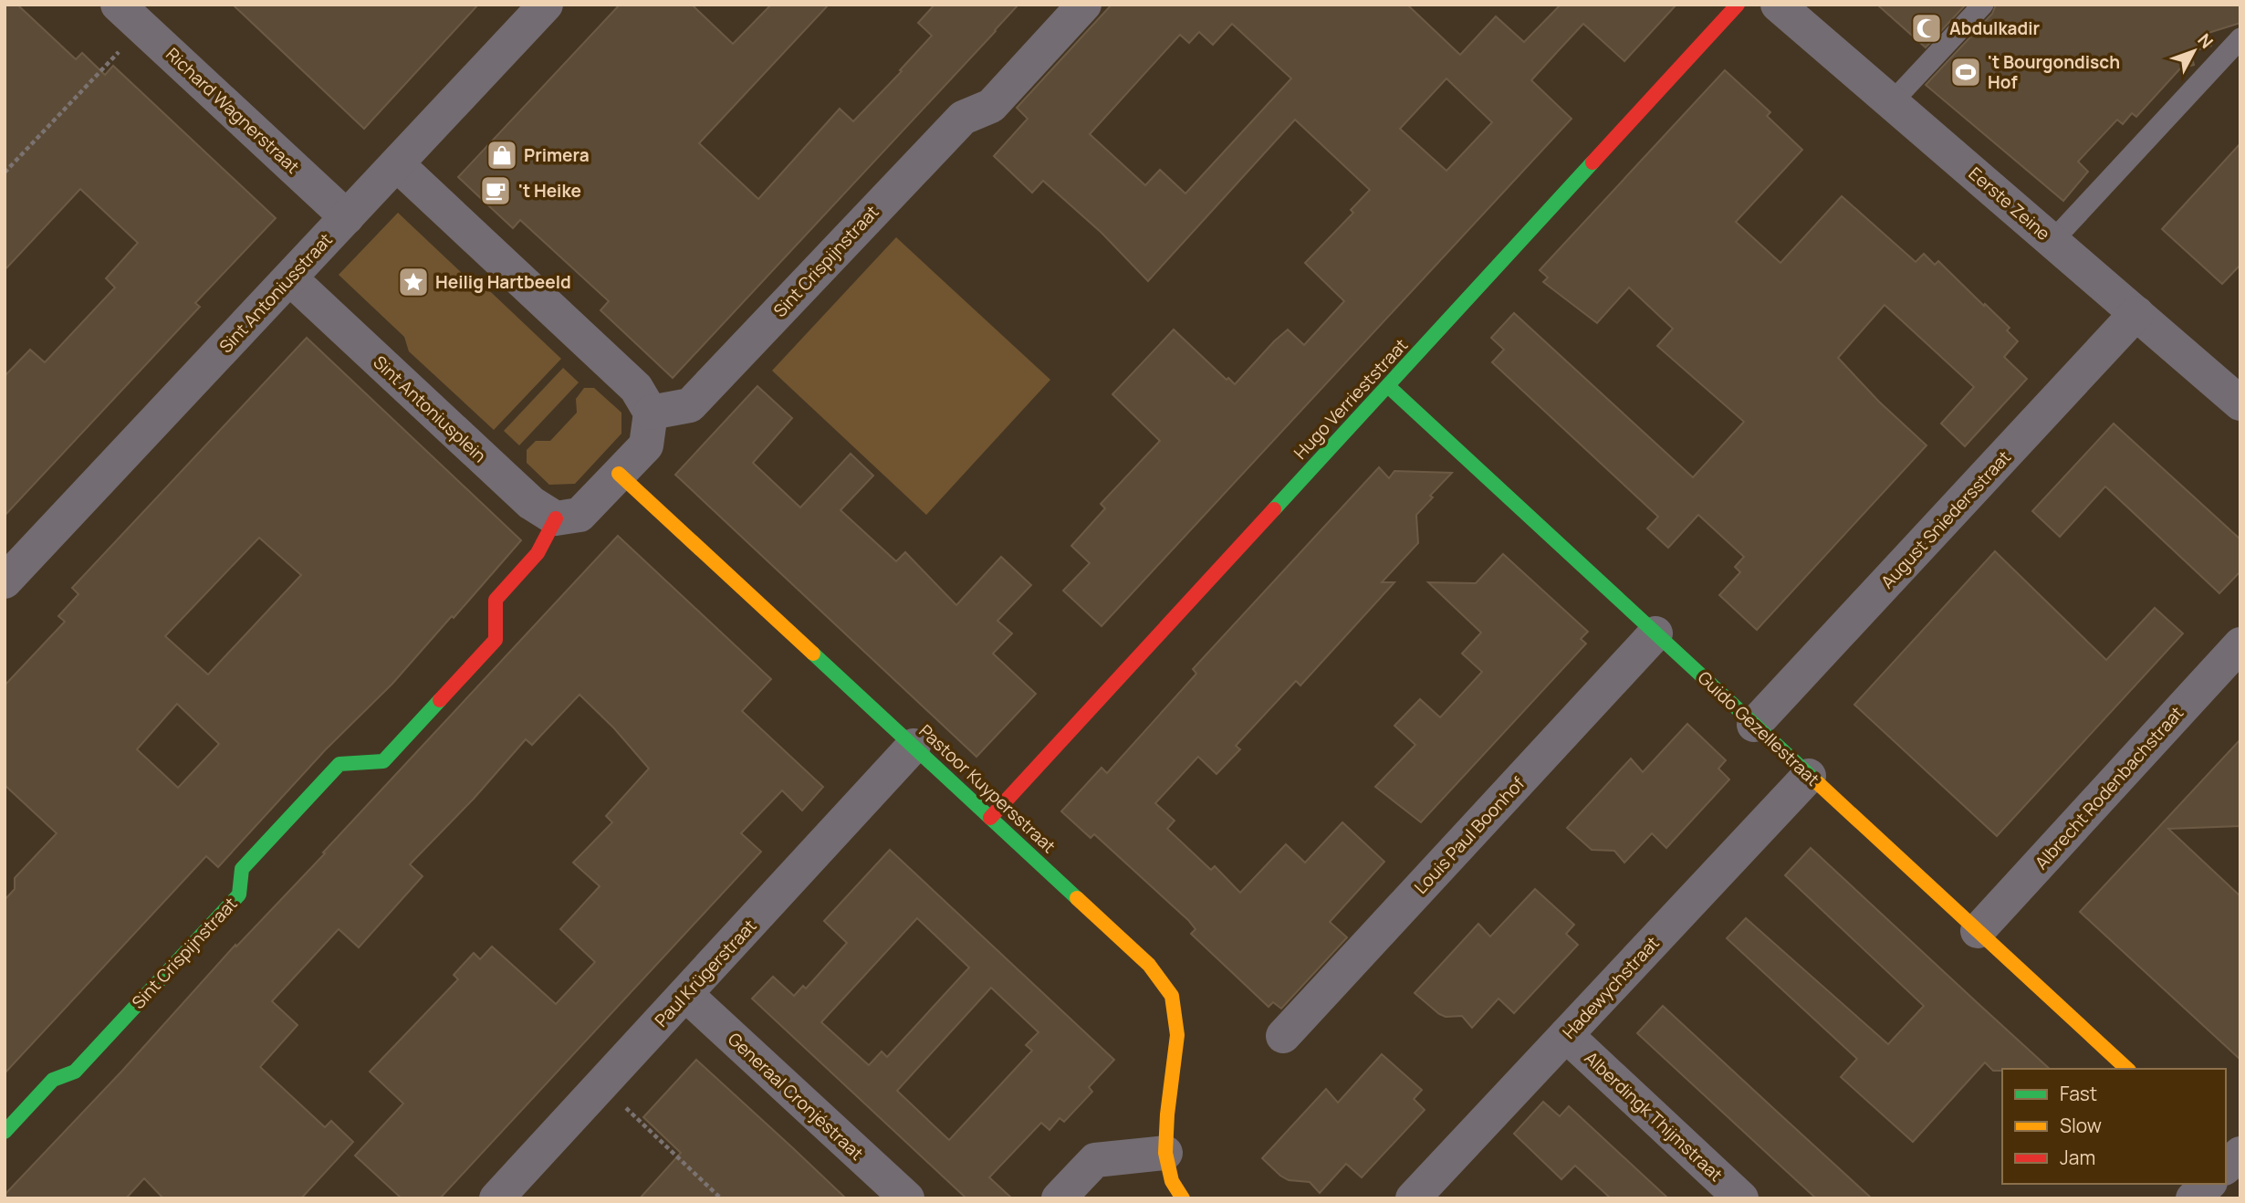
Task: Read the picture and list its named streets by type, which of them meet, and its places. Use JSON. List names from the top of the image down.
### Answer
{
  "streets": {
    "street": [
      "Richard Wagnerstraat",
      "Eerste Zeine",
      "Sint Crispijnstraat",
      "Sint Antoniusstraat",
      "Hugo Verrieststraat",
      "Sint Antoniusplein",
      "August Sniedersstraat",
      "Guido Gezellestraat",
      "Albrecht Rodenbachstraat",
      "Pastoor Kuypersstraat",
      "Louis Paul Boonhof",
      "Paul Krügerstraat",
      "Hadewychstraat",
      "Generaal Cronjéstraat",
      "Alberdingk Thijmstraat"
    ]
  },
  "crossings": [
    ["Richard Wagnerstraat", "Sint Antoniusstraat"],
    ["Eerste Zeine", "August Sniedersstraat"],
    ["Sint Crispijnstraat", "Sint Antoniusplein"],
    ["Sint Crispijnstraat", "Pastoor Kuypersstraat"],
    ["Sint Antoniusstraat", "Sint Antoniusplein"],
    ["Hugo Verrieststraat", "Guido Gezellestraat"],
    ["Hugo Verrieststraat", "Pastoor Kuypersstraat"],
    ["August Sniedersstraat", "Guido Gezellestraat"],
    ["Guido Gezellestraat", "Albrecht Rodenbachstraat"],
    ["Guido Gezellestraat", "Louis Paul Boonhof"],
    ["Guido Gezellestraat", "Hadewychstraat"],
    ["Pastoor Kuypersstraat", "Paul Krügerstraat"],
    ["Paul Krügerstraat", "Generaal Cronjéstraat"],
    ["Hadewychstraat", "Alberdingk Thijmstraat"]
  ],
  "places": {
    "mosque": ["Abdulkadir"],
    "sports": ["'t Bourgondisch Hof"],
    "shop": ["Primera"],
    "cafe": ["'t Heike"],
    "place": ["Heilig Hartbeeld"]
  },
  "legend": ["Fast", "Slow", "Jam"],
  "north": "top right"
}
